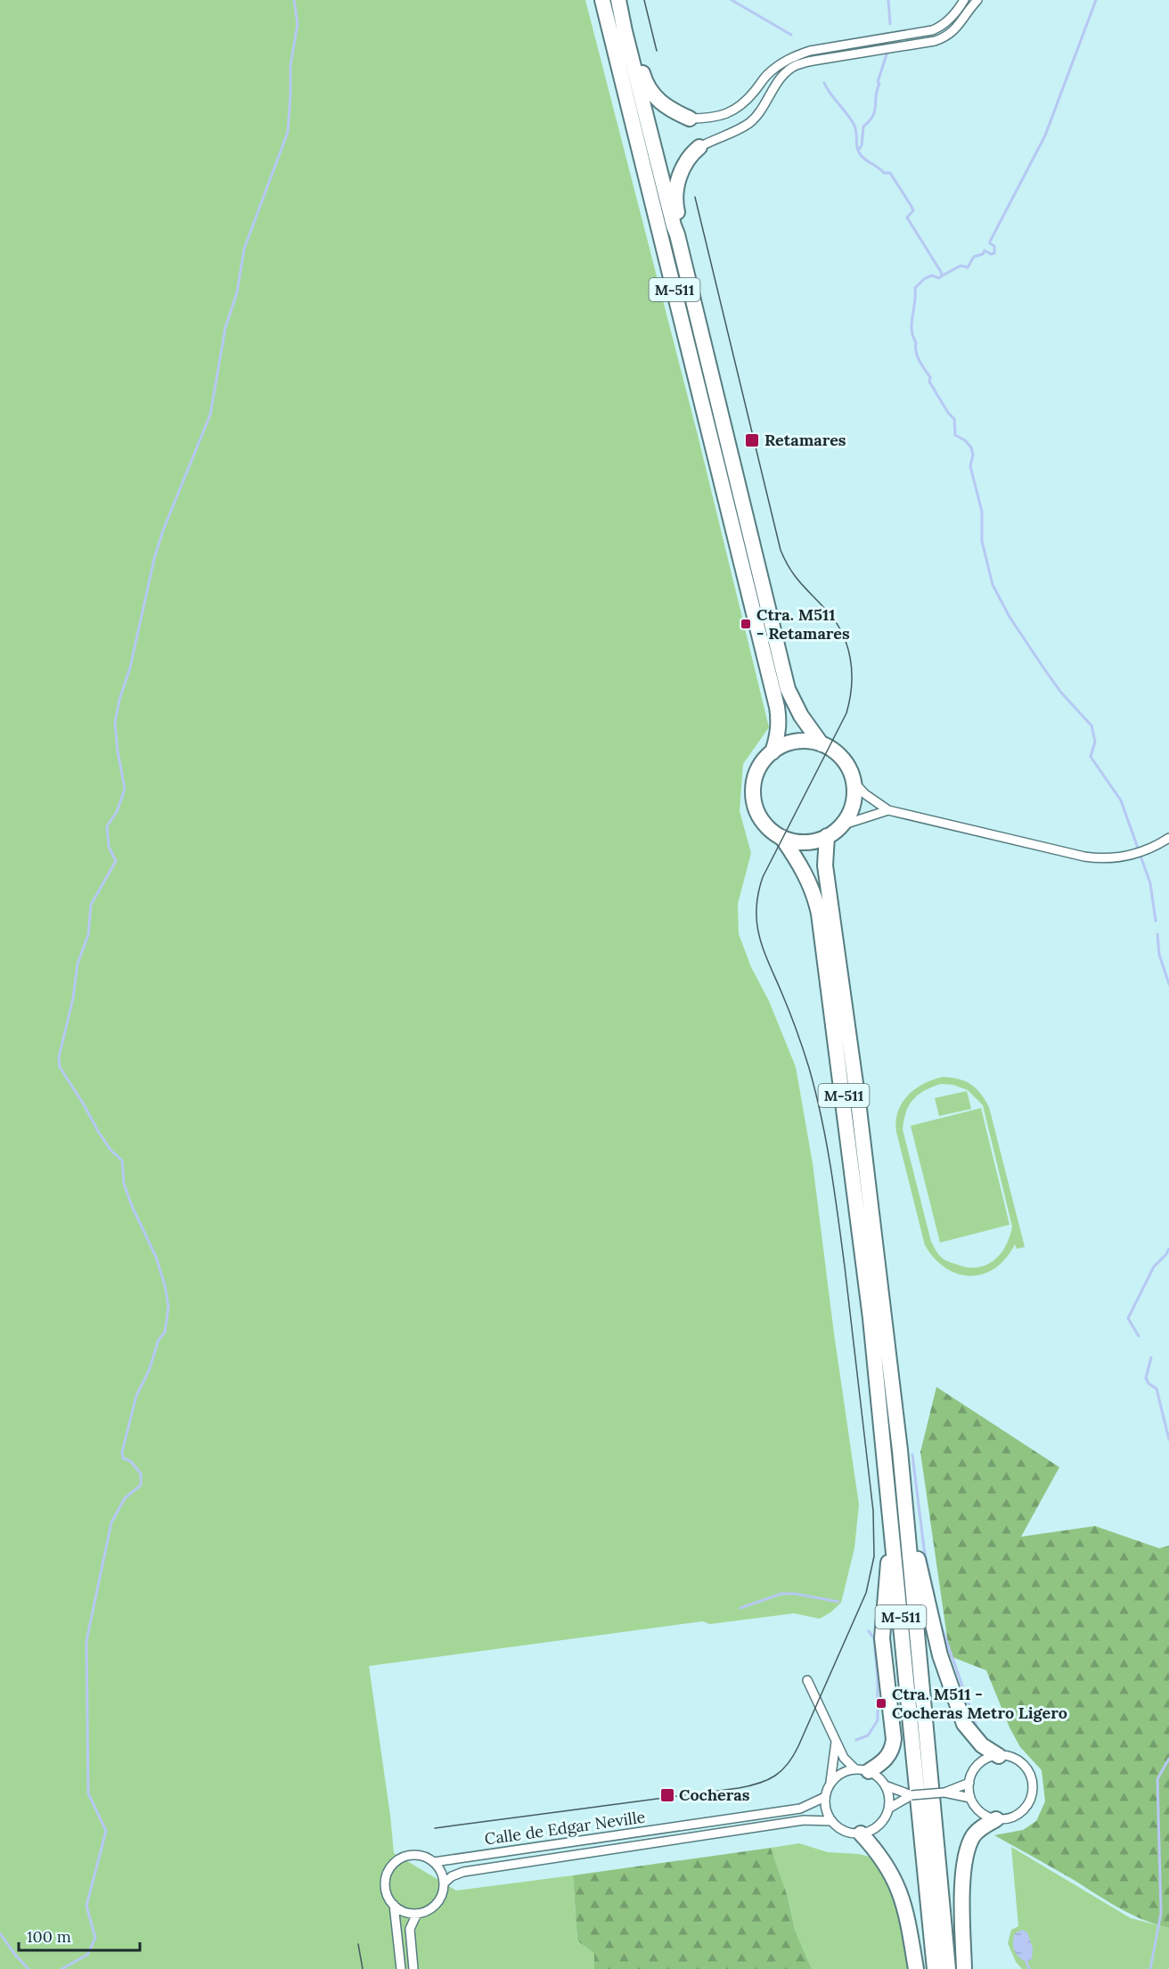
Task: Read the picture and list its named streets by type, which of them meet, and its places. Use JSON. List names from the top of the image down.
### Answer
{
  "streets": {
    "highway": ["M-511"],
    "street": ["Calle de Edgar Neville"]
  },
  "places": {
    "transit": [
      "Retamares",
      "Ctra. M511 - Retamares",
      "Ctra. M511 - Cocheras Metro Ligero",
      "Cocheras"
    ]
  },
  "scale_bar": "100 m"
}
